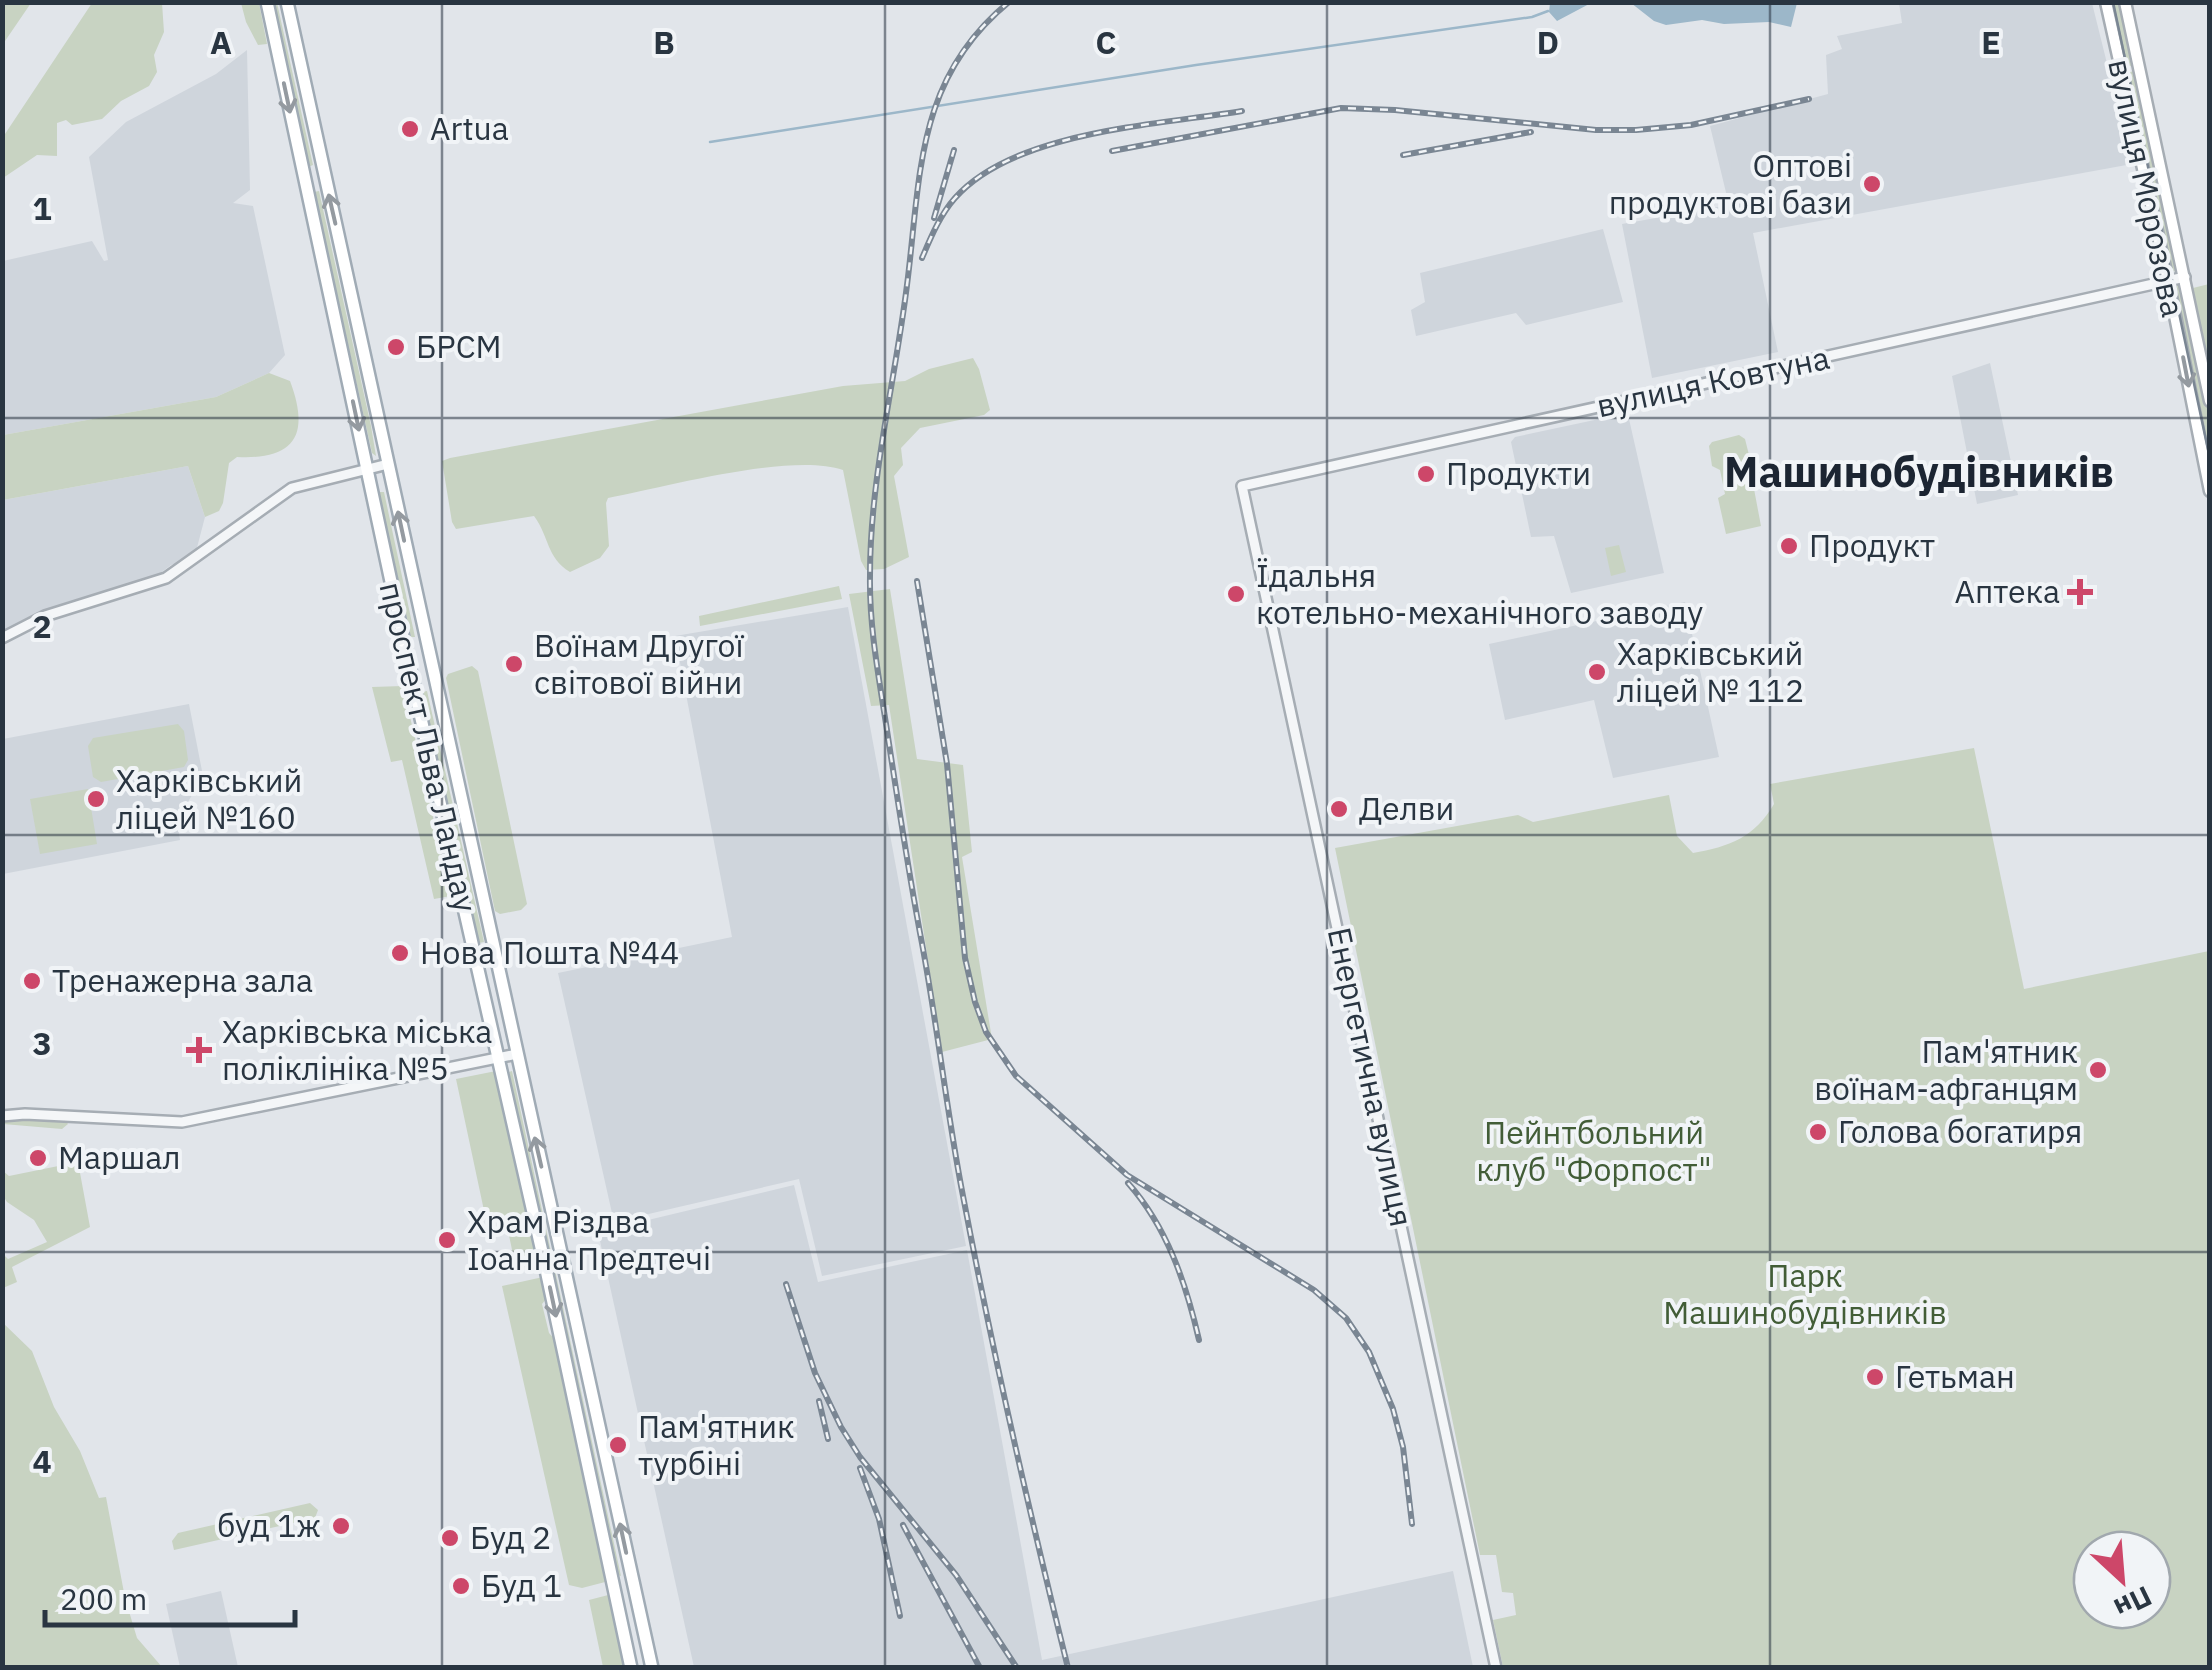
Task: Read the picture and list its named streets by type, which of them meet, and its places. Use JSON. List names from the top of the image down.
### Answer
{
  "streets": {
    "main road": ["вулиця Морозова", "проспект Льва Ландау"],
    "street": ["вулиця Ковтуна", "Енергетична вулиця"]
  },
  "crossings": [
    ["вулиця Морозова", "вулиця Ковтуна"],
    ["вулиця Ковтуна", "Енергетична вулиця"]
  ],
  "districts": ["Машинобудівників"],
  "parks": ["Пейнтбольний клуб \"Форпост\"", "Парк Машинобудівників"],
  "places": {
    "other": [
      "Artua",
      "Оптові продуктові бази",
      "БРСМ",
      "Продукти",
      "Продукт",
      "Їдальня котельно-механічного заводу",
      "Воїнам Другої світової війни",
      "Харківський ліцей № 112",
      "Харківський ліцей №160",
      "Делви",
      "Нова Пошта №44",
      "Тренажерна зала",
      "Пам'ятник воїнам-афганцям",
      "Голова богатиря",
      "Маршал",
      "Храм Різдва Іоанна Предтечі",
      "Гетьман",
      "Пам'ятник турбіні",
      "буд 1ж",
      "Буд 2",
      "Буд 1"
    ],
    "health": ["Аптека", "Харківська міська поліклініка №5"]
  },
  "scale_bar": "200 m",
  "north": "bottom right",
  "grid": {
    "columns": [
      "A",
      "B",
      "C",
      "D",
      "E"
    ],
    "rows": [
      "1",
      "2",
      "3",
      "4"
    ]
  }
}
